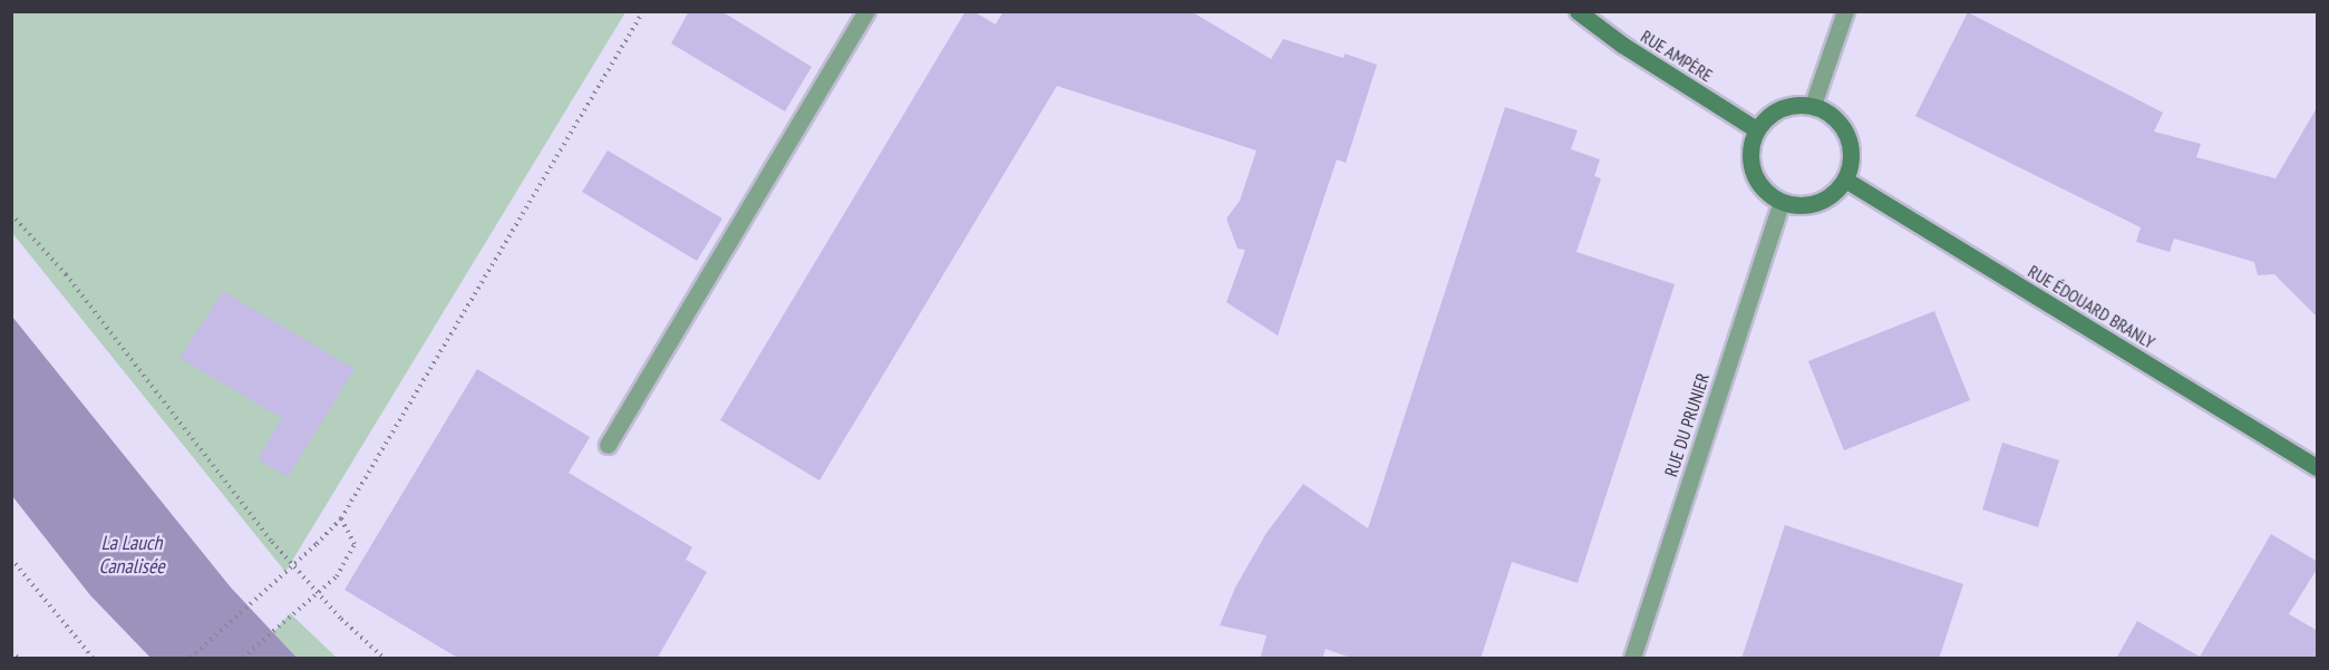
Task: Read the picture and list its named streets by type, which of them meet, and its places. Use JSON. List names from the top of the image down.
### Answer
{
  "streets": {
    "street": ["RUE AMPÈRE", "RUE ÉDOUARD BRANLY", "RUE DU PRUNIER"]
  },
  "crossings": [
    ["RUE AMPÈRE", "RUE ÉDOUARD BRANLY"],
    ["RUE AMPÈRE", "RUE DU PRUNIER"],
    ["RUE ÉDOUARD BRANLY", "RUE DU PRUNIER"]
  ],
  "water": ["La Lauch Canalisée"]
}
